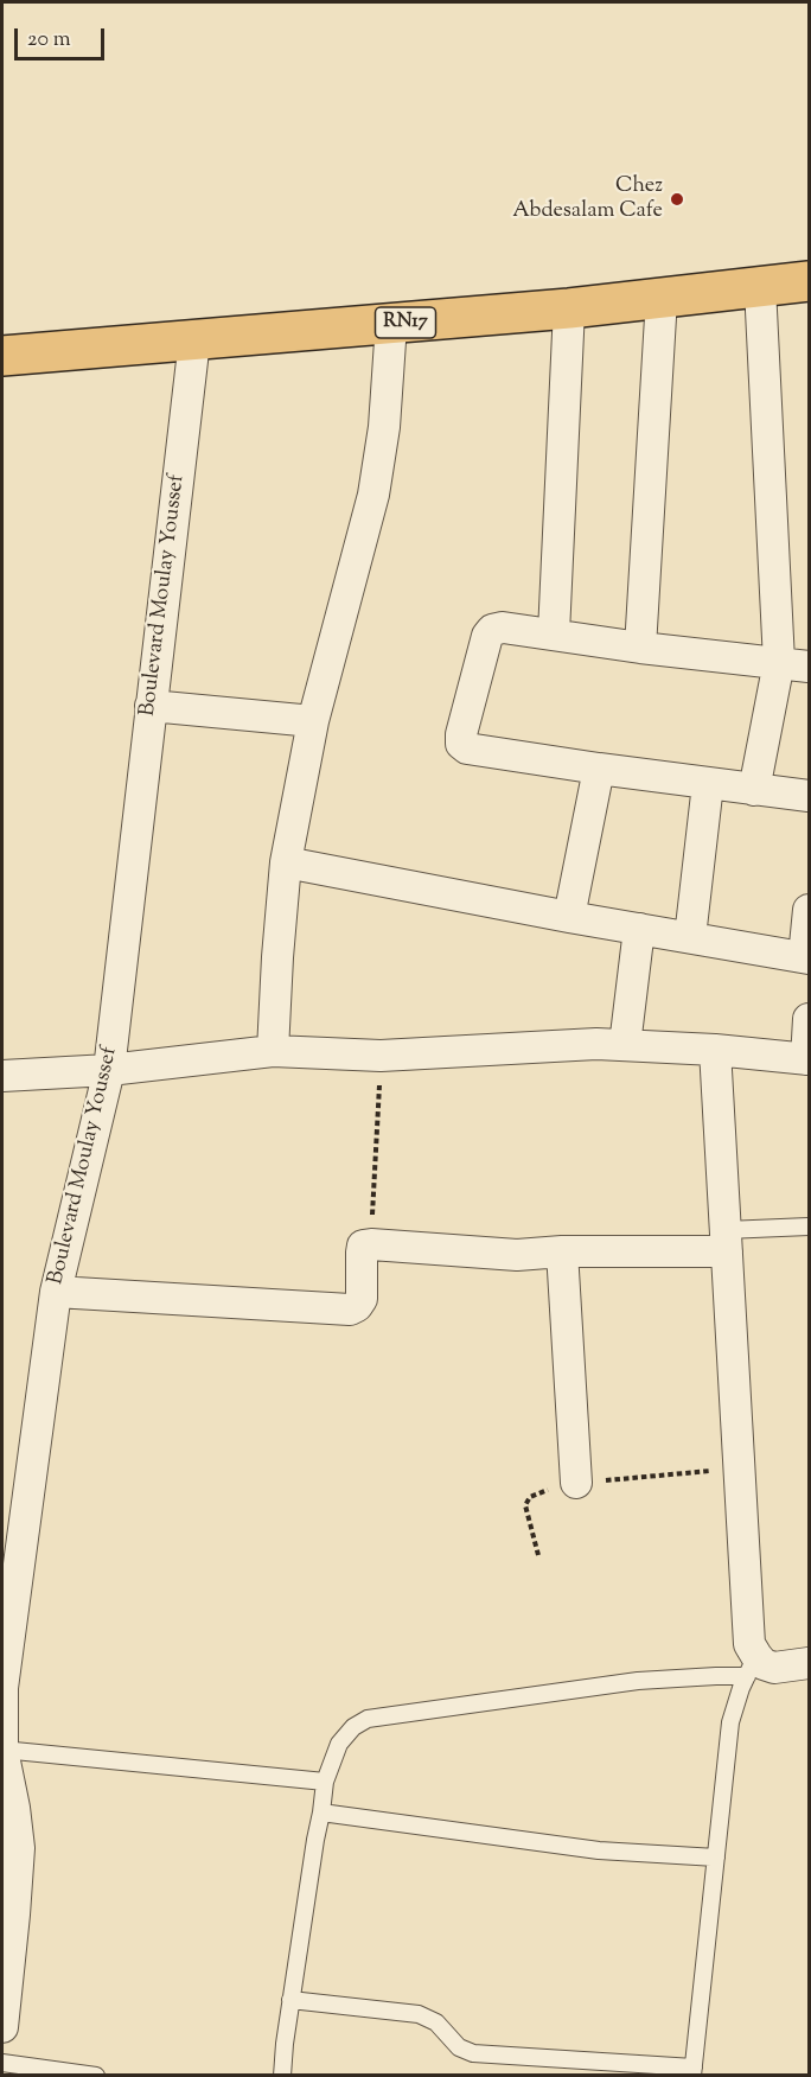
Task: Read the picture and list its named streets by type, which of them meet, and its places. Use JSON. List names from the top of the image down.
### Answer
{
  "streets": {
    "main road": ["RN17"],
    "street": ["Boulevard Moulay Youssef"]
  },
  "crossings": [
    ["RN17", "Boulevard Moulay Youssef"]
  ],
  "places": ["Chez Abdesalam Cafe"],
  "scale_bar": "20 m"
}
